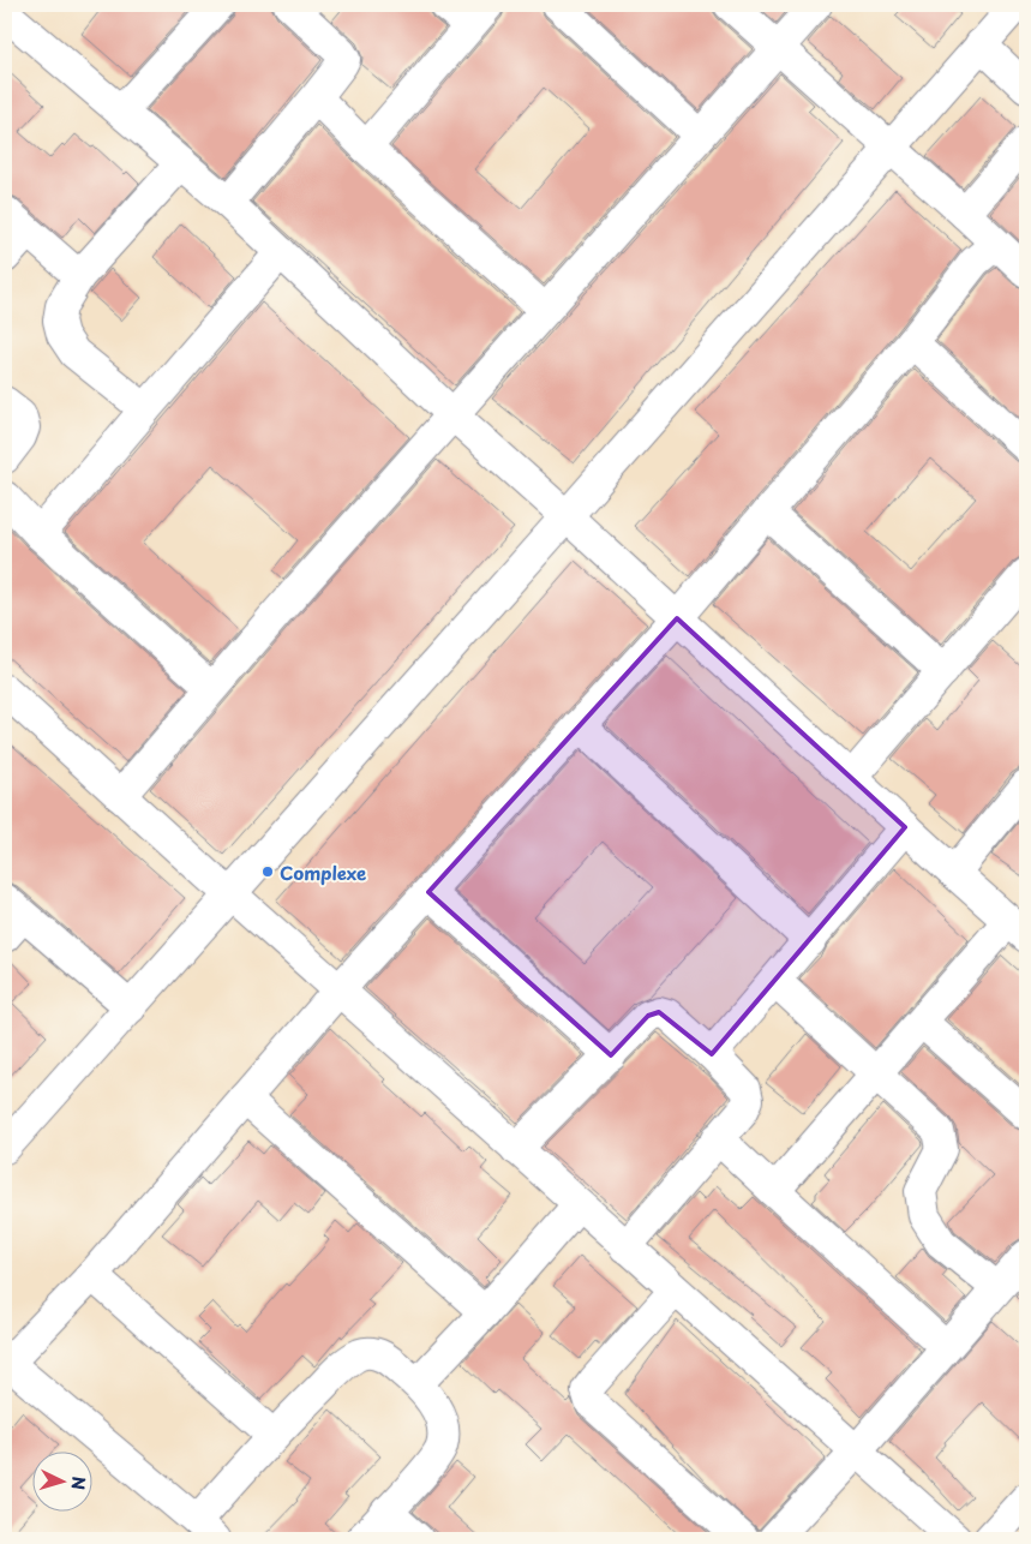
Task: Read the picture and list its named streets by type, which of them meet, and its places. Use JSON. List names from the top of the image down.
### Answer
{
  "places": ["Complexe"],
  "north": "right"
}
